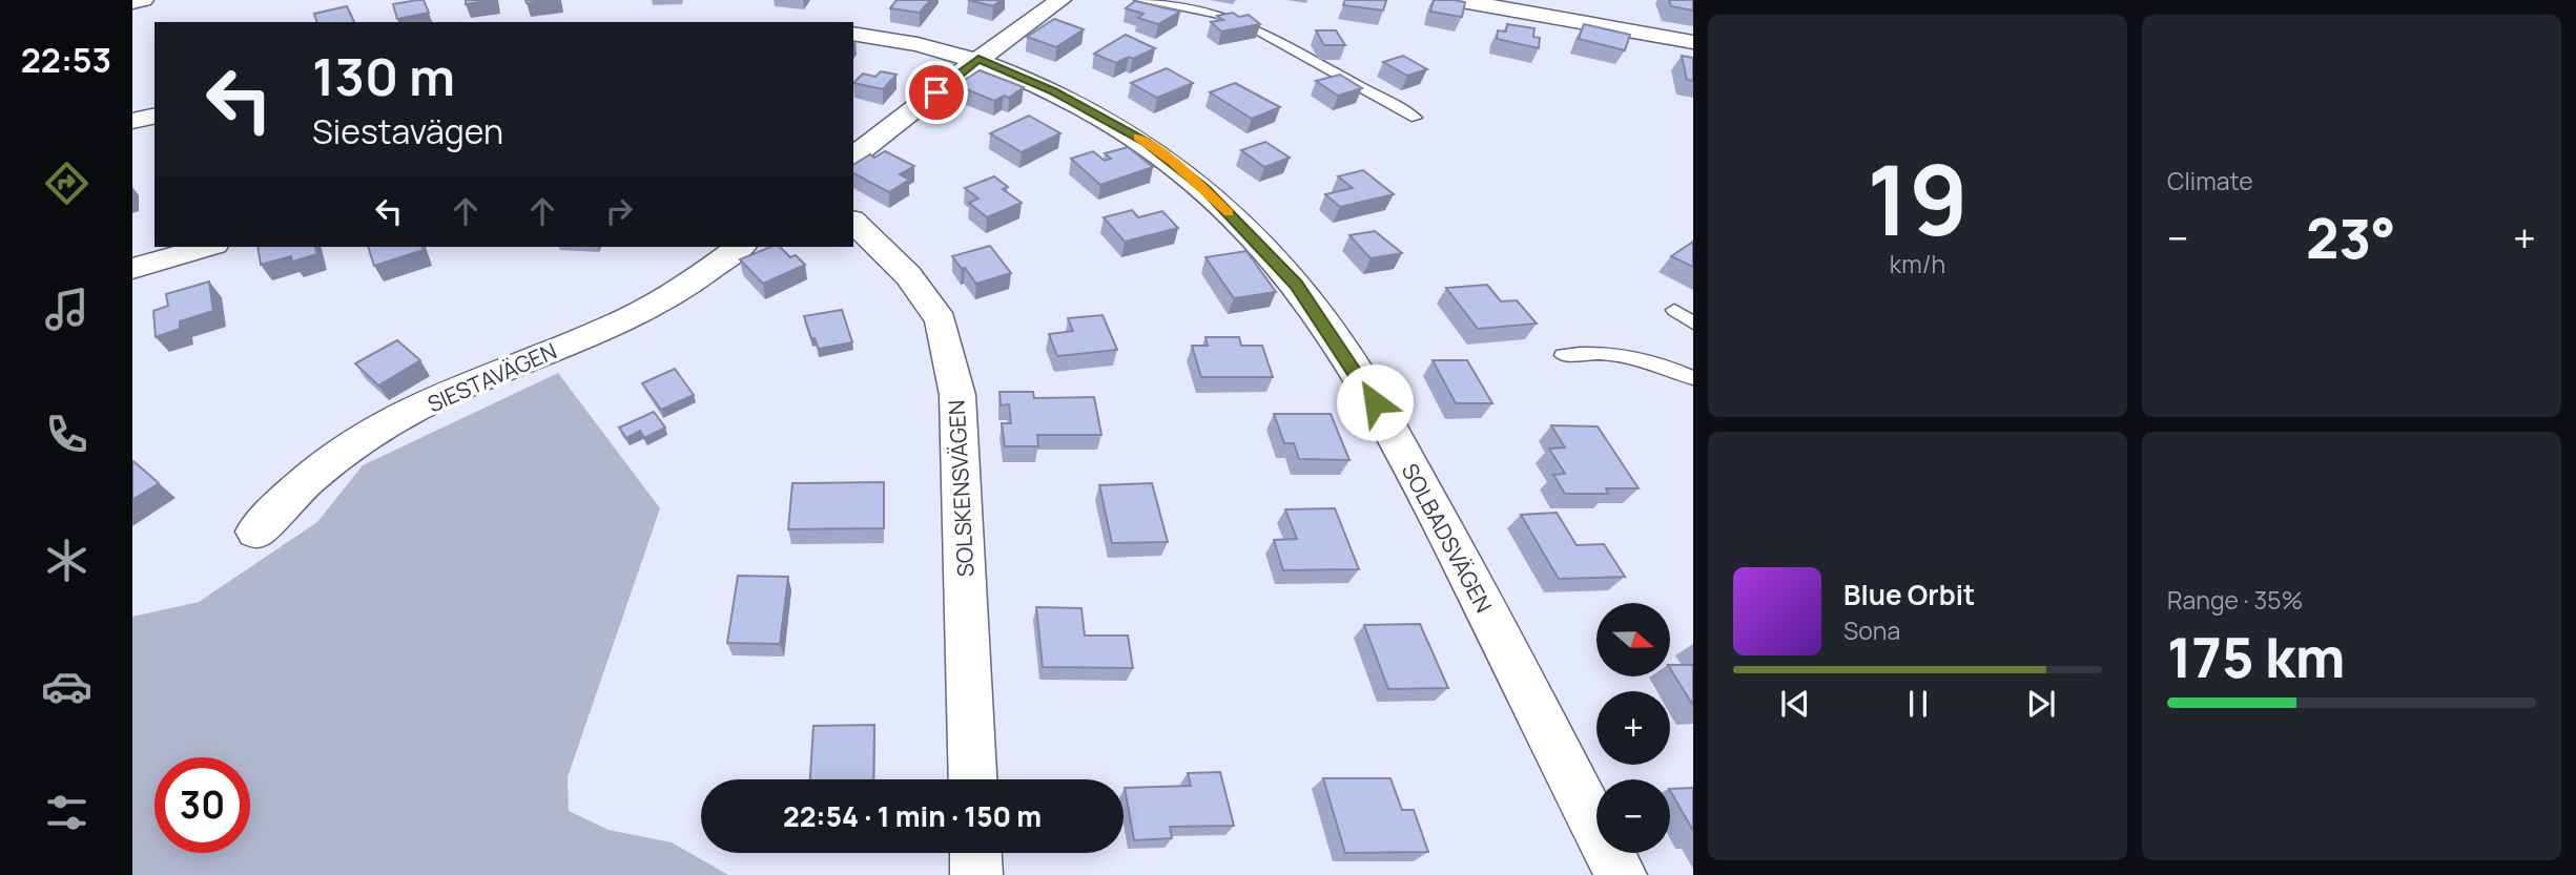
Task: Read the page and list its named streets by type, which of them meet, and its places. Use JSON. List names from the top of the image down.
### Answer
{
  "streets": {
    "street": ["SIESTAVÄGEN", "SOLSKENSVÄGEN", "SOLBADSVÄGEN"]
  },
  "north": "right",
  "page": {
    "tabs": "22:53",
    "tile": [
      ["19", "km/h"],
      "Climate",
      ["Range · 35%", "175 km"]
    ],
    "turn": ["130 m", "Siestavägen"],
    "heat": ["−", "23°", "+"],
    "song": ["Blue Orbit", "Sona"],
    "map_buttons": ["+", "−"],
    "limit": "30",
    "trip": "22:54 · 1 min · 150 m"
  }
}
